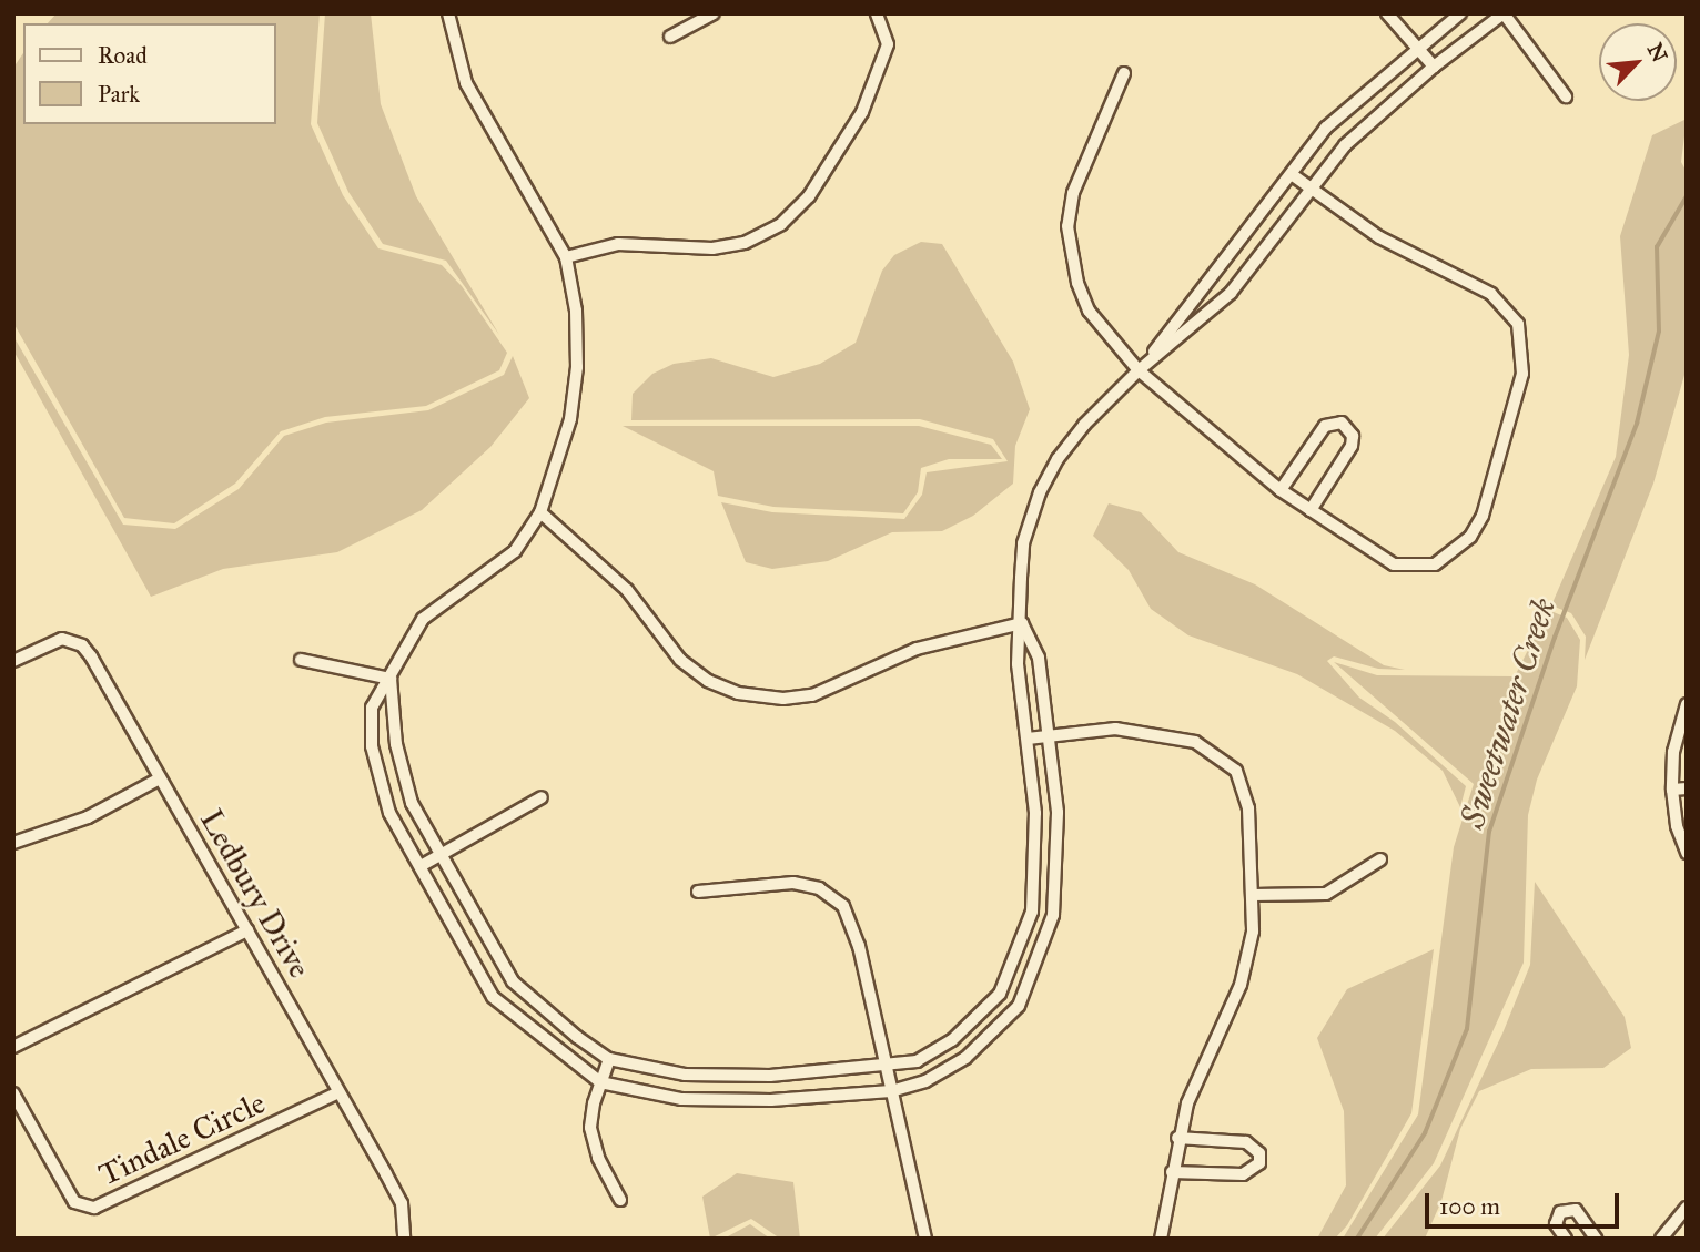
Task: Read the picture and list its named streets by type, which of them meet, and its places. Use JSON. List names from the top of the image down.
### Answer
{
  "streets": {
    "street": ["Ledbury Drive", "Tindale Circle"]
  },
  "crossings": [
    ["Ledbury Drive", "Tindale Circle"]
  ],
  "water": ["Sweetwater Creek"],
  "legend": ["Road", "Park"],
  "scale_bar": "100 m",
  "north": "top right"
}
